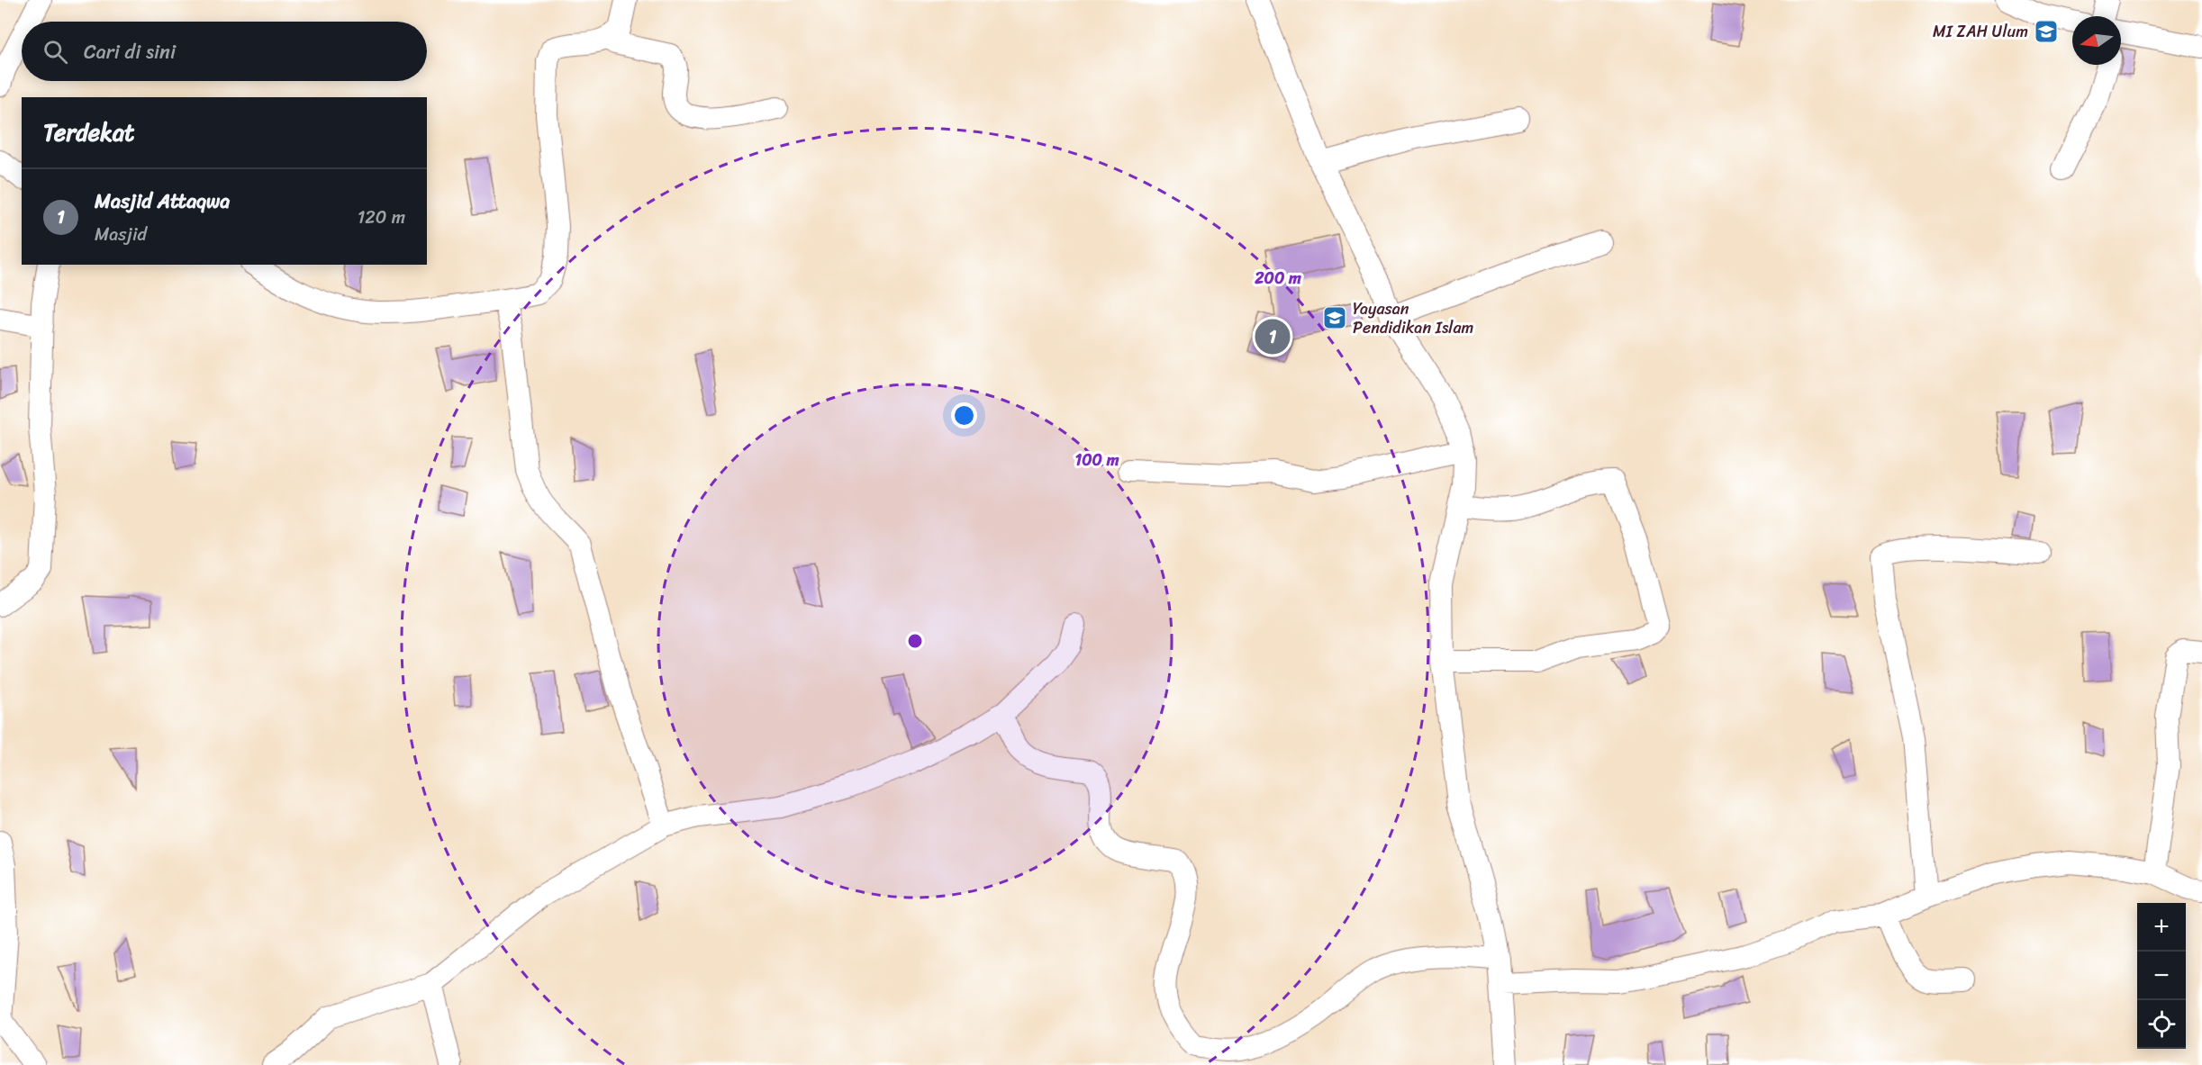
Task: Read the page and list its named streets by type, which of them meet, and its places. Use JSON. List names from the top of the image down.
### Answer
{
  "places": {
    "school or university": ["MI ZAH Ulum", "Yayasan Pendidikan Islam"]
  },
  "north": "left",
  "page": {
    "search": "Cari di sini",
    "heading": "Terdekat",
    "list": [
      {
        "mark": "1",
        "name": "Masjid Attaqwa",
        "note": "Masjid",
        "value": "120 m"
      }
    ],
    "pins": "1",
    "map_buttons": ["+", "−"]
  },
  "rings": ["200 m", "100 m"]
}
